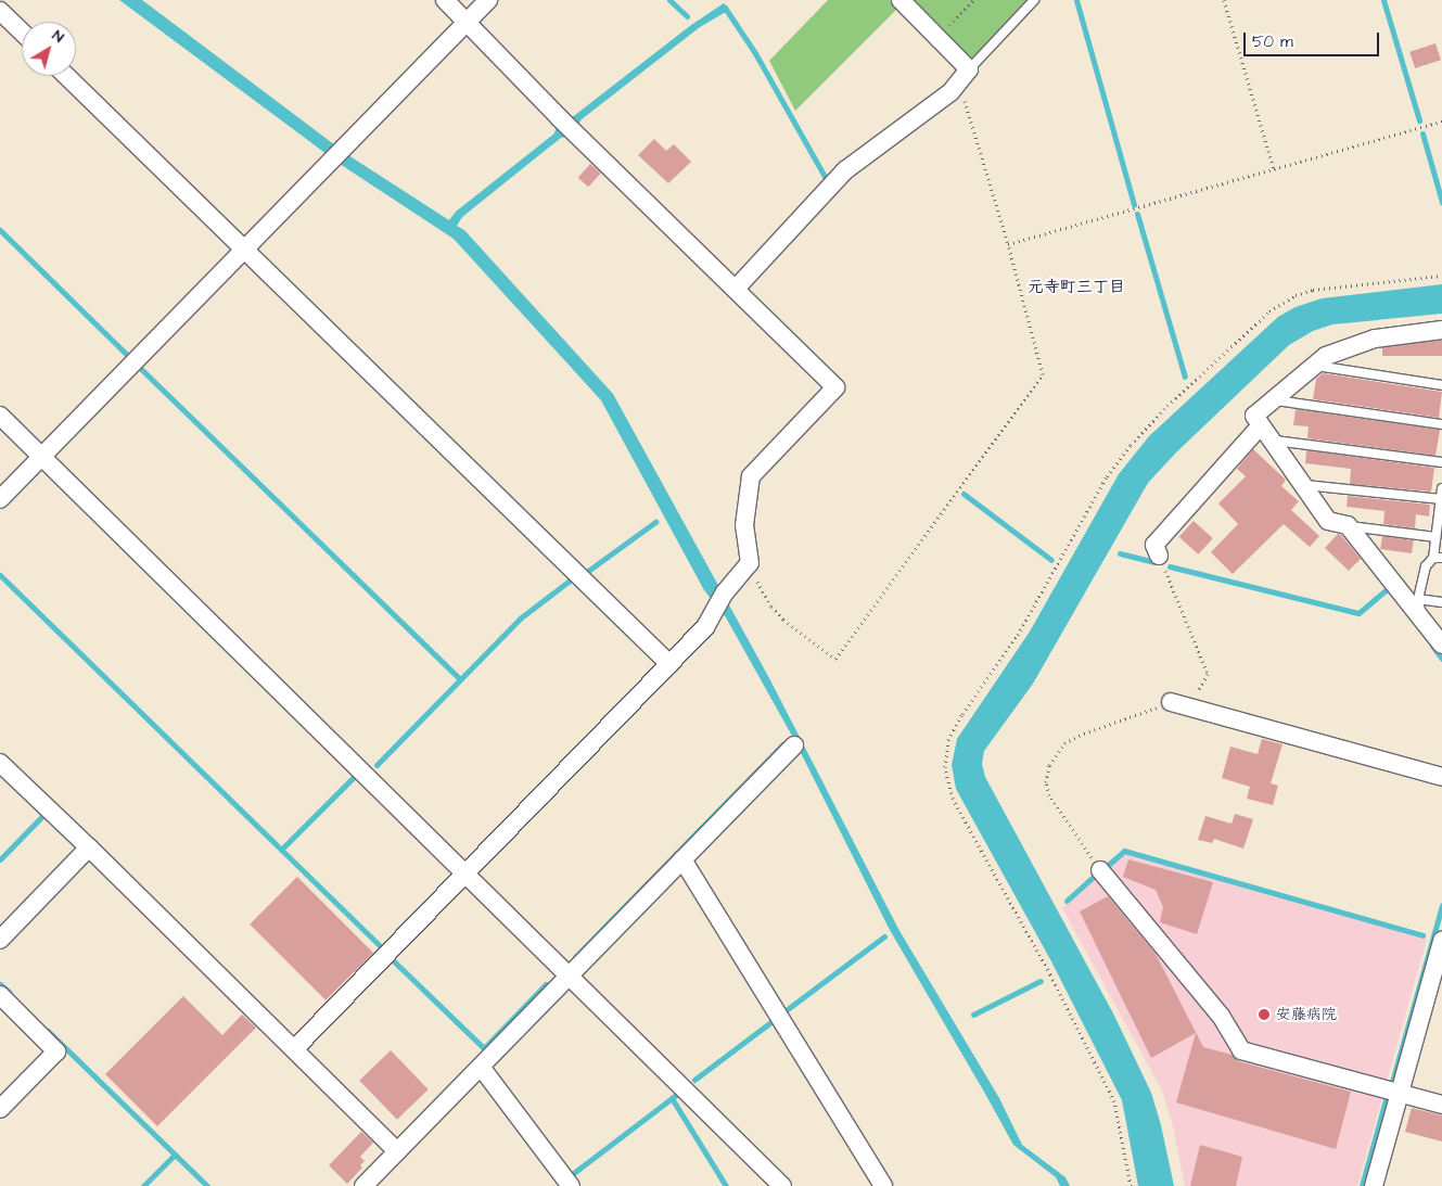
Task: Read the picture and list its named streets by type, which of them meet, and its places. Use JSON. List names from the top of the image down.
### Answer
{
  "districts": ["元寺町三丁目"],
  "places": ["安藤病院"],
  "scale_bar": "50 m",
  "north": "top right"
}
